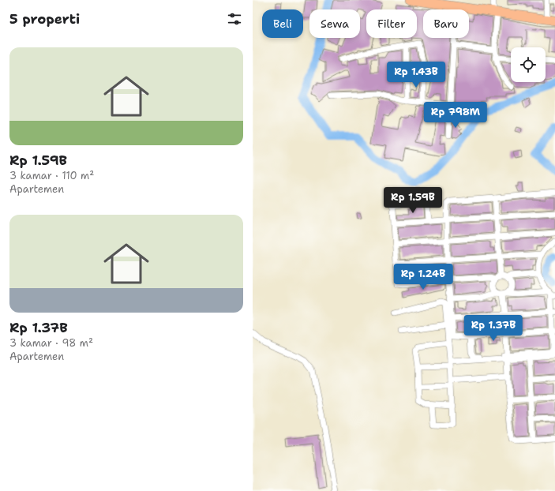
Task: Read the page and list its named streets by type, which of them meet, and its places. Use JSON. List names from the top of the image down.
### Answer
{
  "page": {
    "heading": "5 properti",
    "chip": [
      "Beli",
      "Sewa",
      "Filter",
      "Baru"
    ],
    "list": [
      {
        "name": "Rp 1.59B",
        "note": "3 kamar · 110 m² · Apartemen"
      },
      {
        "name": "Rp 1.37B",
        "note": "3 kamar · 98 m² · Apartemen"
      }
    ],
    "price": [
      "Rp 1.43B",
      "Rp 798M",
      "Rp 1.59B",
      "Rp 1.24B",
      "Rp 1.37B"
    ]
  }
}
